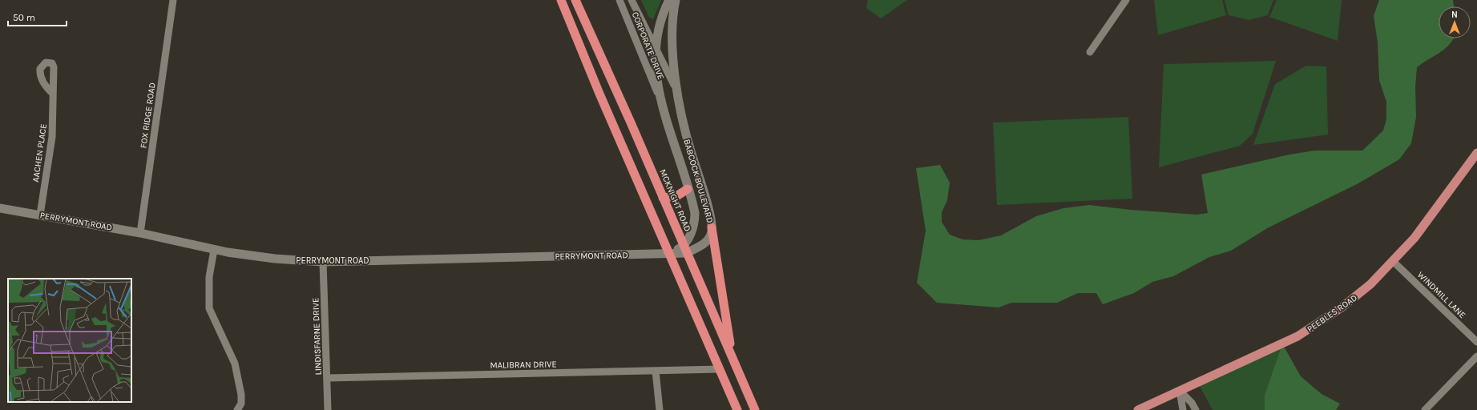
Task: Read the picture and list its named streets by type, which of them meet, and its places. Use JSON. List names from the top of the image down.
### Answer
{
  "streets": {
    "highway": ["MCKNIGHT ROAD"],
    "main road": ["PEEBLES ROAD"],
    "street": [
      "CORPORATE DRIVE",
      "FOX RIDGE ROAD",
      "AACHEN PLACE",
      "BABCOCK BOULEVARD",
      "PERRYMONT ROAD",
      "WINDMILL LANE",
      "LINDISFARNE DRIVE",
      "MALIBRAN DRIVE"
    ]
  },
  "crossings": [
    ["CORPORATE DRIVE", "BABCOCK BOULEVARD"],
    ["FOX RIDGE ROAD", "PERRYMONT ROAD"],
    ["AACHEN PLACE", "PERRYMONT ROAD"],
    ["BABCOCK BOULEVARD", "MCKNIGHT ROAD"],
    ["PERRYMONT ROAD", "LINDISFARNE DRIVE"],
    ["WINDMILL LANE", "PEEBLES ROAD"],
    ["LINDISFARNE DRIVE", "MALIBRAN DRIVE"]
  ],
  "scale_bar": "50 m",
  "north": "top"
}
